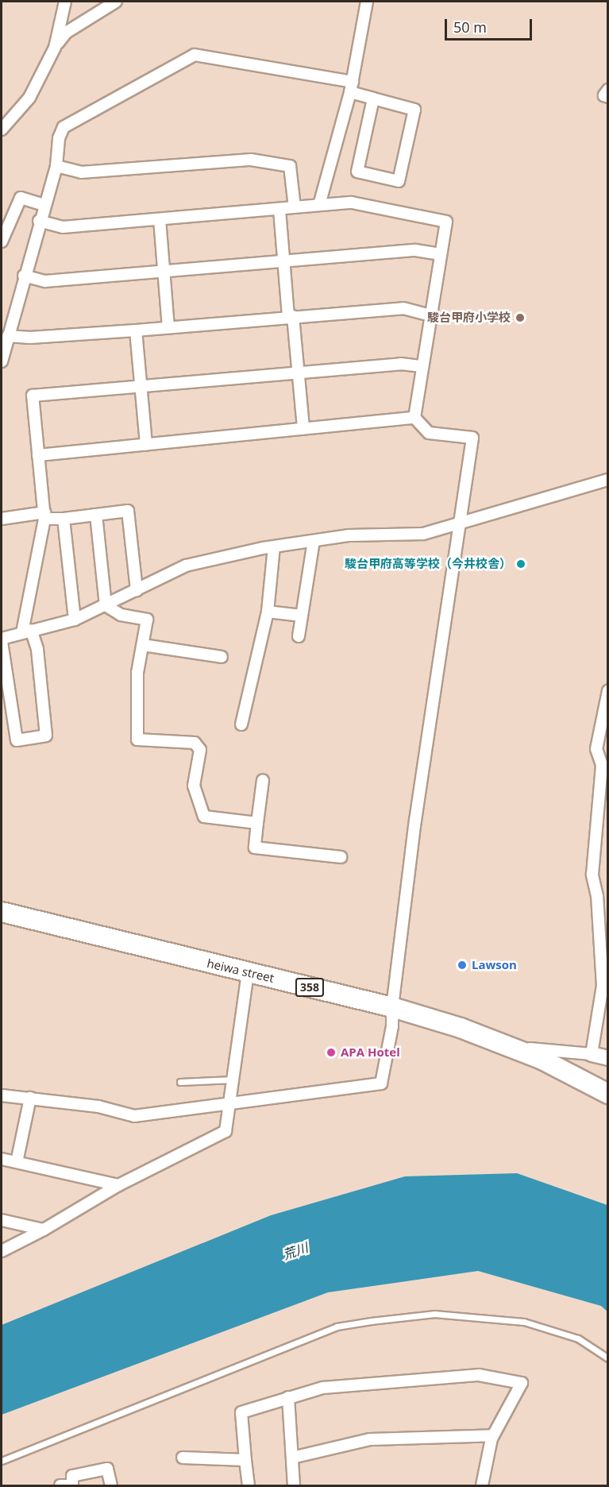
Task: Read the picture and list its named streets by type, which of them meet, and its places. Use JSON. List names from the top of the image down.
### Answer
{
  "streets": {
    "highway": ["heiwa street", "358"]
  },
  "water": ["荒川"],
  "places": [
    "駿台甲府小学校",
    "駿台甲府高等学校（今井校舎）",
    "Lawson",
    "APA Hotel"
  ],
  "scale_bar": "50 m"
}
